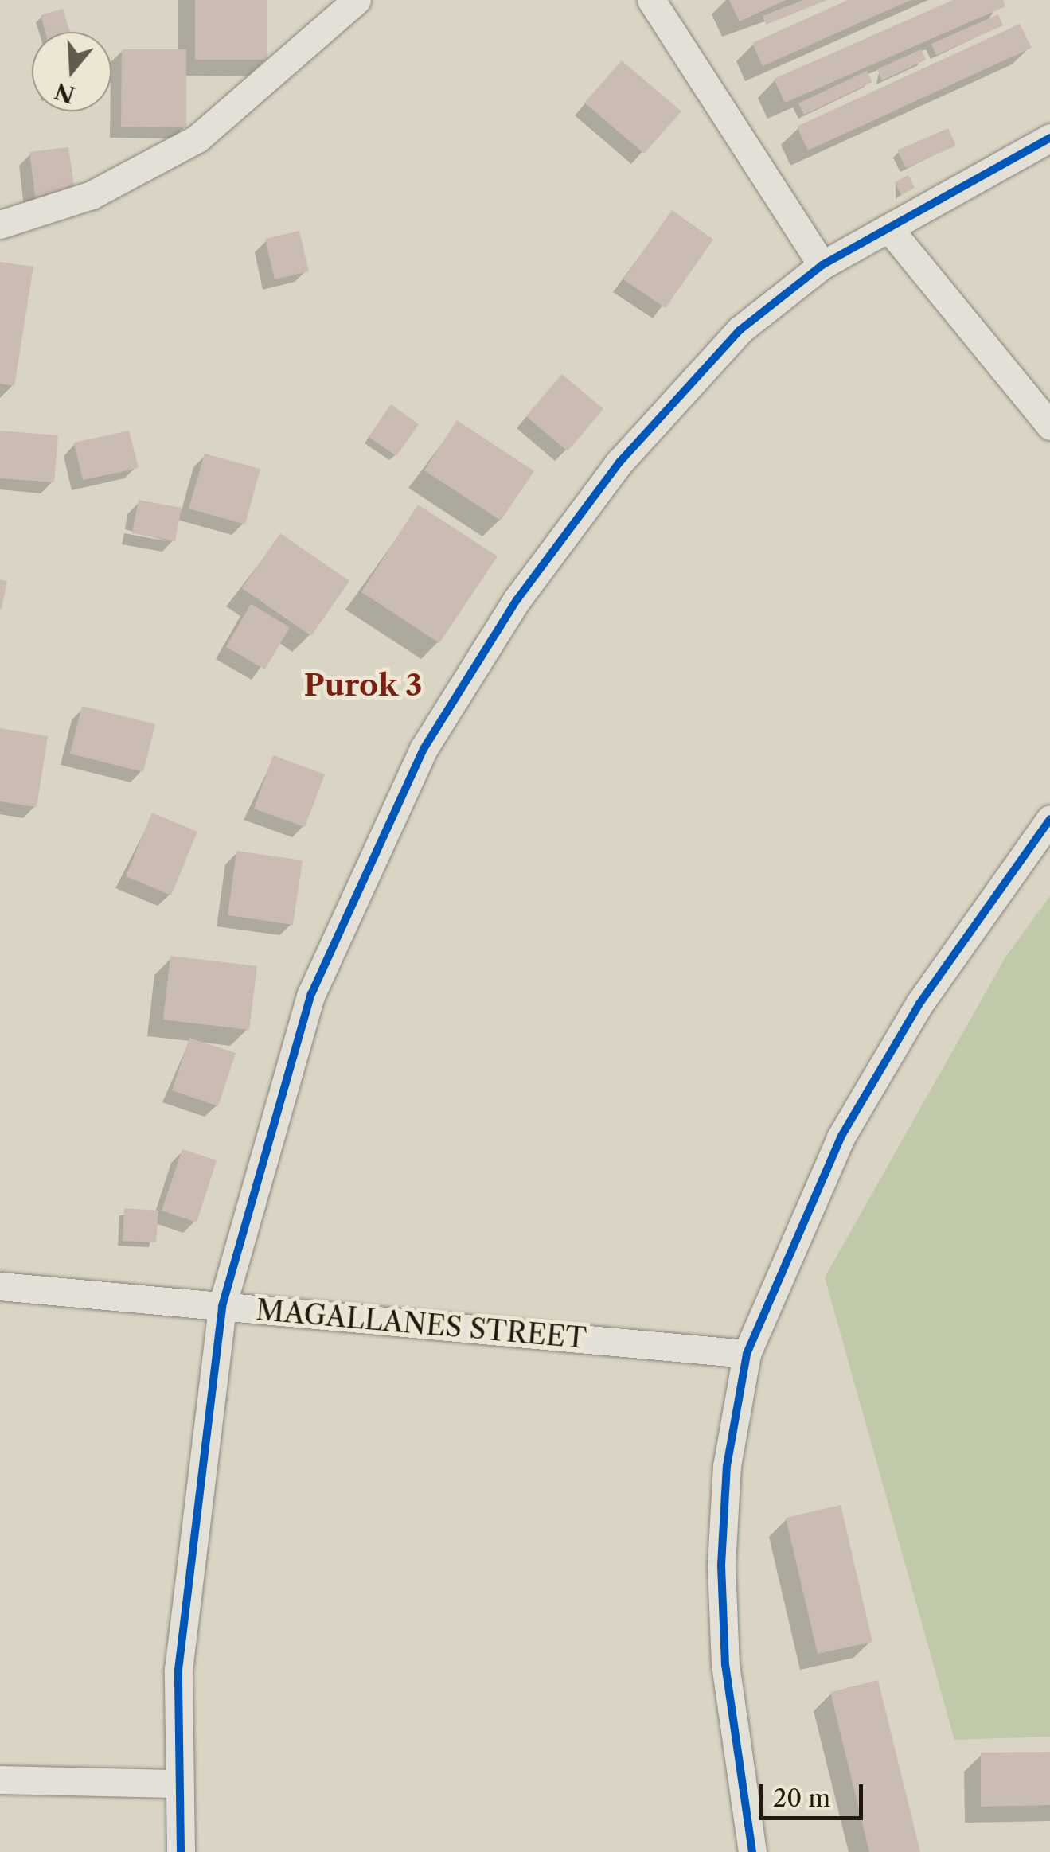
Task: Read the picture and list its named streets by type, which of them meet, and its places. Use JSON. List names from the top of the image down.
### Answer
{
  "streets": {
    "street": ["MAGALLANES STREET"]
  },
  "districts": ["Purok 3"],
  "scale_bar": "20 m",
  "north": "bottom"
}
